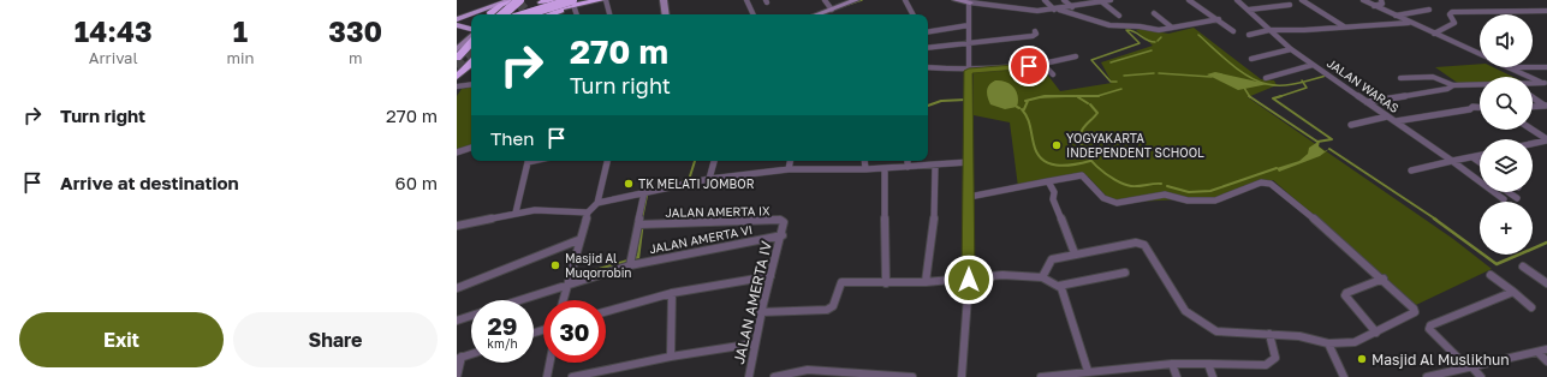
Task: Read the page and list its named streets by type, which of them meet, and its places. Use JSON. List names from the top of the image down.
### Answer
{
  "streets": {
    "street": [
      "JALAN WARAS",
      "JALAN AMERTA IX",
      "JALAN AMERTA VI",
      "JALAN AMERTA IV"
    ]
  },
  "crossings": [
    ["JALAN AMERTA IX", "JALAN AMERTA VI"],
    ["JALAN AMERTA IX", "JALAN AMERTA IV"],
    ["JALAN AMERTA VI", "JALAN AMERTA IV"]
  ],
  "places": [
    "YOGYAKARTA INDEPENDENT SCHOOL",
    "TK MELATI JOMBOR",
    "Masjid Al Muqorrobin",
    "Masjid Al Muslikhun"
  ],
  "page": {
    "eta": [
      "14:43",
      "Arrival",
      "1",
      "min",
      "330",
      "m"
    ],
    "map_buttons": "+",
    "turn": ["270 m", "Turn right"],
    "list": [
      {
        "name": "Turn right",
        "value": "270 m"
      },
      {
        "name": "Arrive at destination",
        "value": "60 m"
      }
    ],
    "then": "Then",
    "speed": "29 km/h",
    "limit": "30",
    "buttons": ["Exit", "Share"]
  }
}
